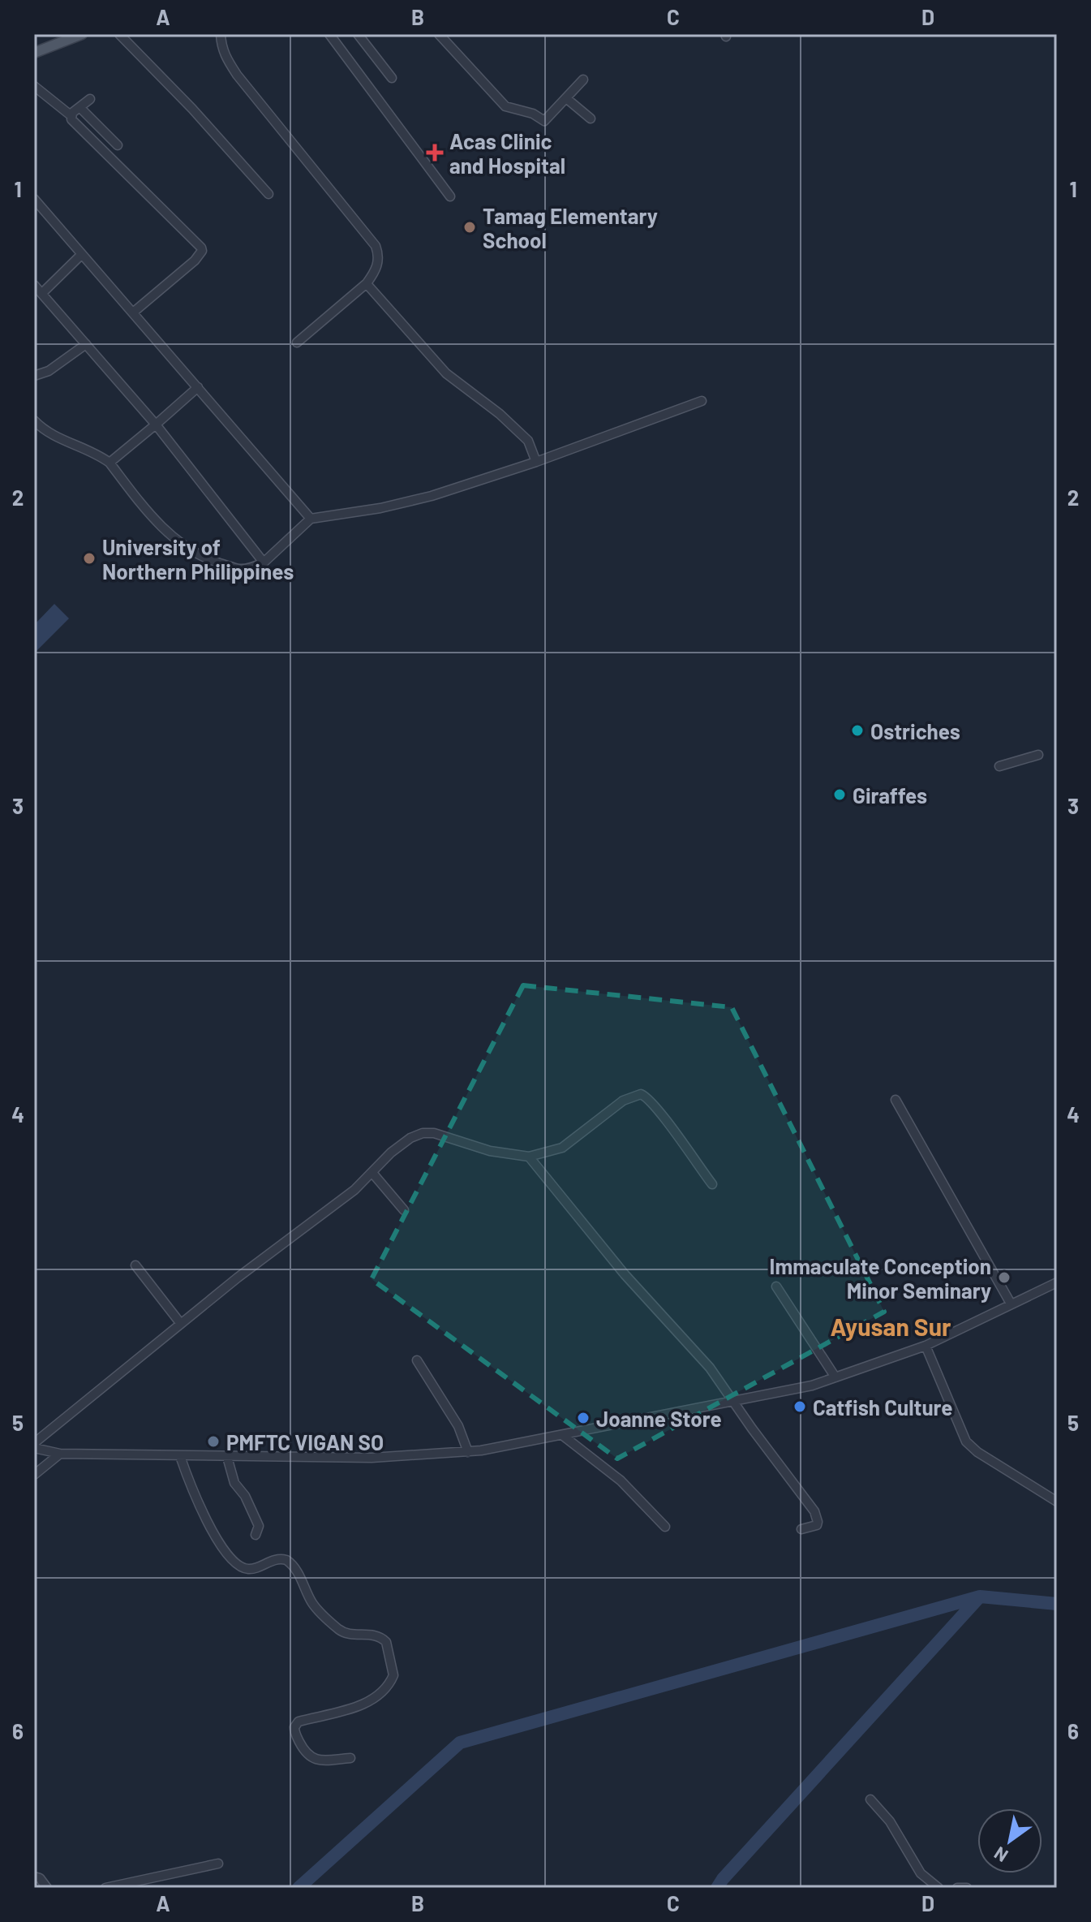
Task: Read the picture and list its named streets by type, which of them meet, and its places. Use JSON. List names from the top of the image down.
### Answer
{
  "districts": ["Ayusan Sur"],
  "places": {
    "health": ["Acas Clinic and Hospital"],
    "other": [
      "Tamag Elementary School",
      "University of Northern Philippines",
      "Ostriches",
      "Giraffes",
      "Immaculate Conception Minor Seminary",
      "Catfish Culture",
      "Joanne Store",
      "PMFTC VIGAN SO"
    ]
  },
  "north": "bottom left",
  "grid": {
    "columns": [
      "A",
      "B",
      "C",
      "D"
    ],
    "rows": [
      "1",
      "2",
      "3",
      "4",
      "5",
      "6"
    ]
  }
}
